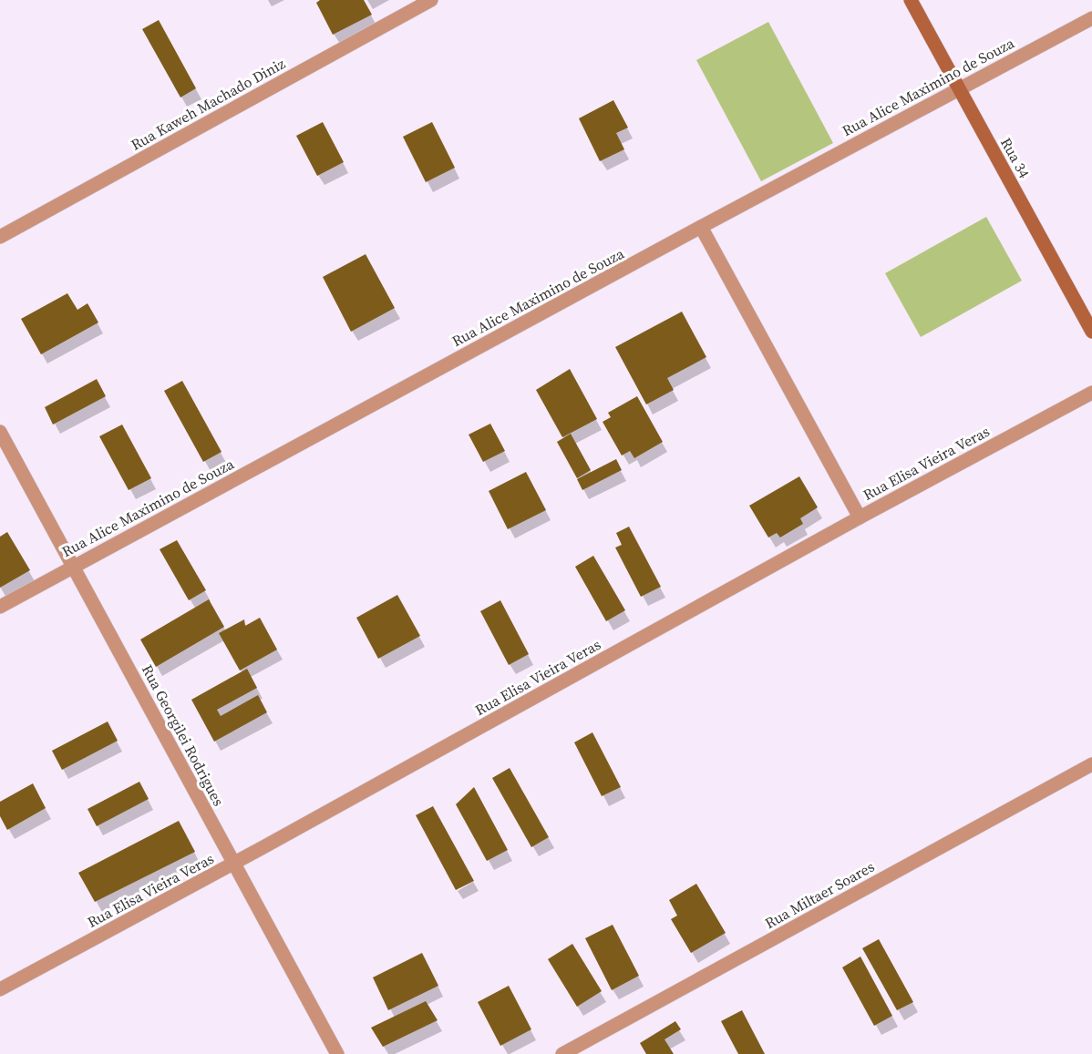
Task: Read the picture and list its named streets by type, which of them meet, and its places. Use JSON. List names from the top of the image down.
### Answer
{
  "streets": {
    "street": [
      "Rua Alice Maximino de Souza",
      "Rua Kaweh Machado Diniz",
      "Rua 34",
      "Rua Elisa Vieira Veras",
      "Rua Georgilei Rodrigues",
      "Rua Miltaer Soares"
    ]
  },
  "crossings": [
    ["Rua Alice Maximino de Souza", "Rua 34"],
    ["Rua Alice Maximino de Souza", "Rua Georgilei Rodrigues"],
    ["Rua Elisa Vieira Veras", "Rua Georgilei Rodrigues"]
  ]
}
